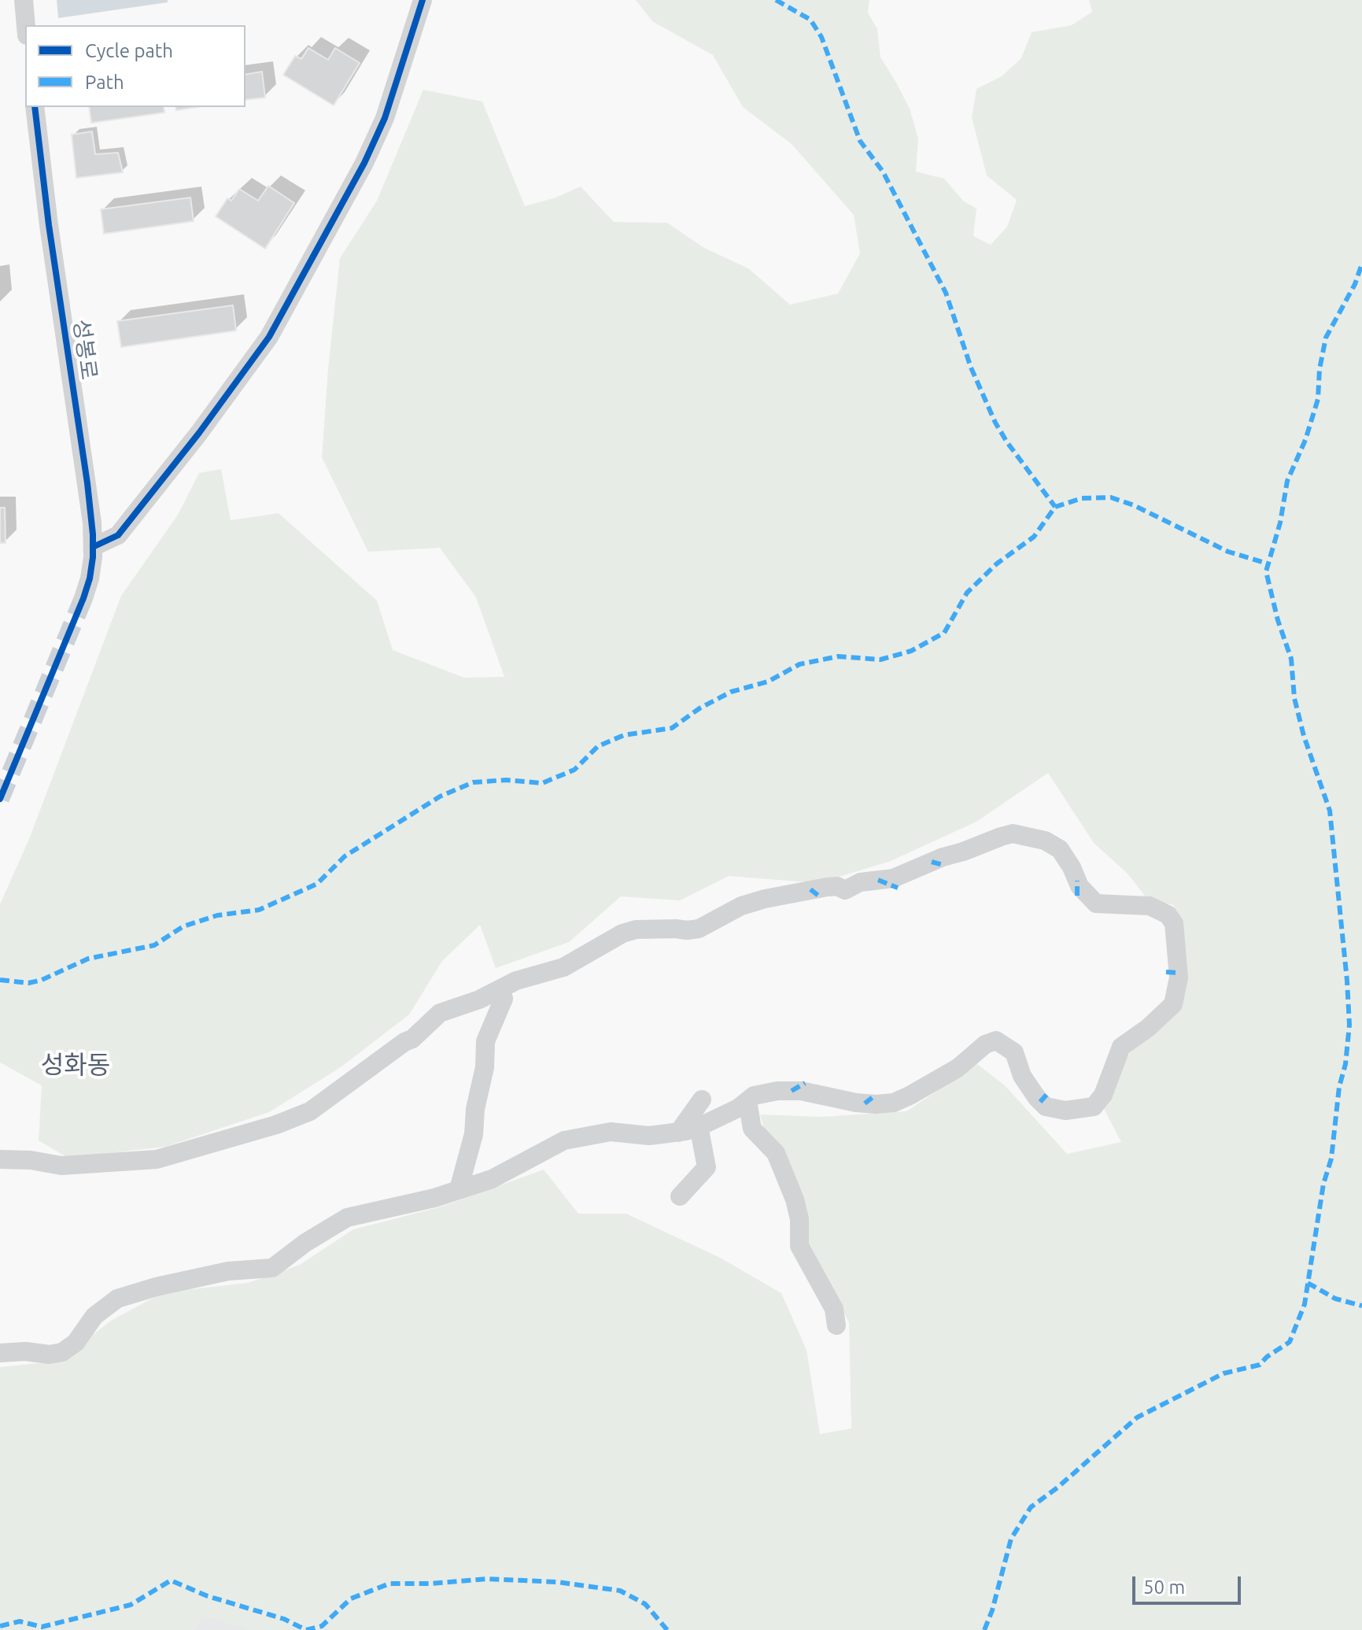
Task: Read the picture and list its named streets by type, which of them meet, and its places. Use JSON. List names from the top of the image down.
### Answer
{
  "streets": {
    "street": ["성봉로"]
  },
  "districts": ["성화동"],
  "legend": ["Cycle path", "Path"],
  "scale_bar": "50 m"
}
